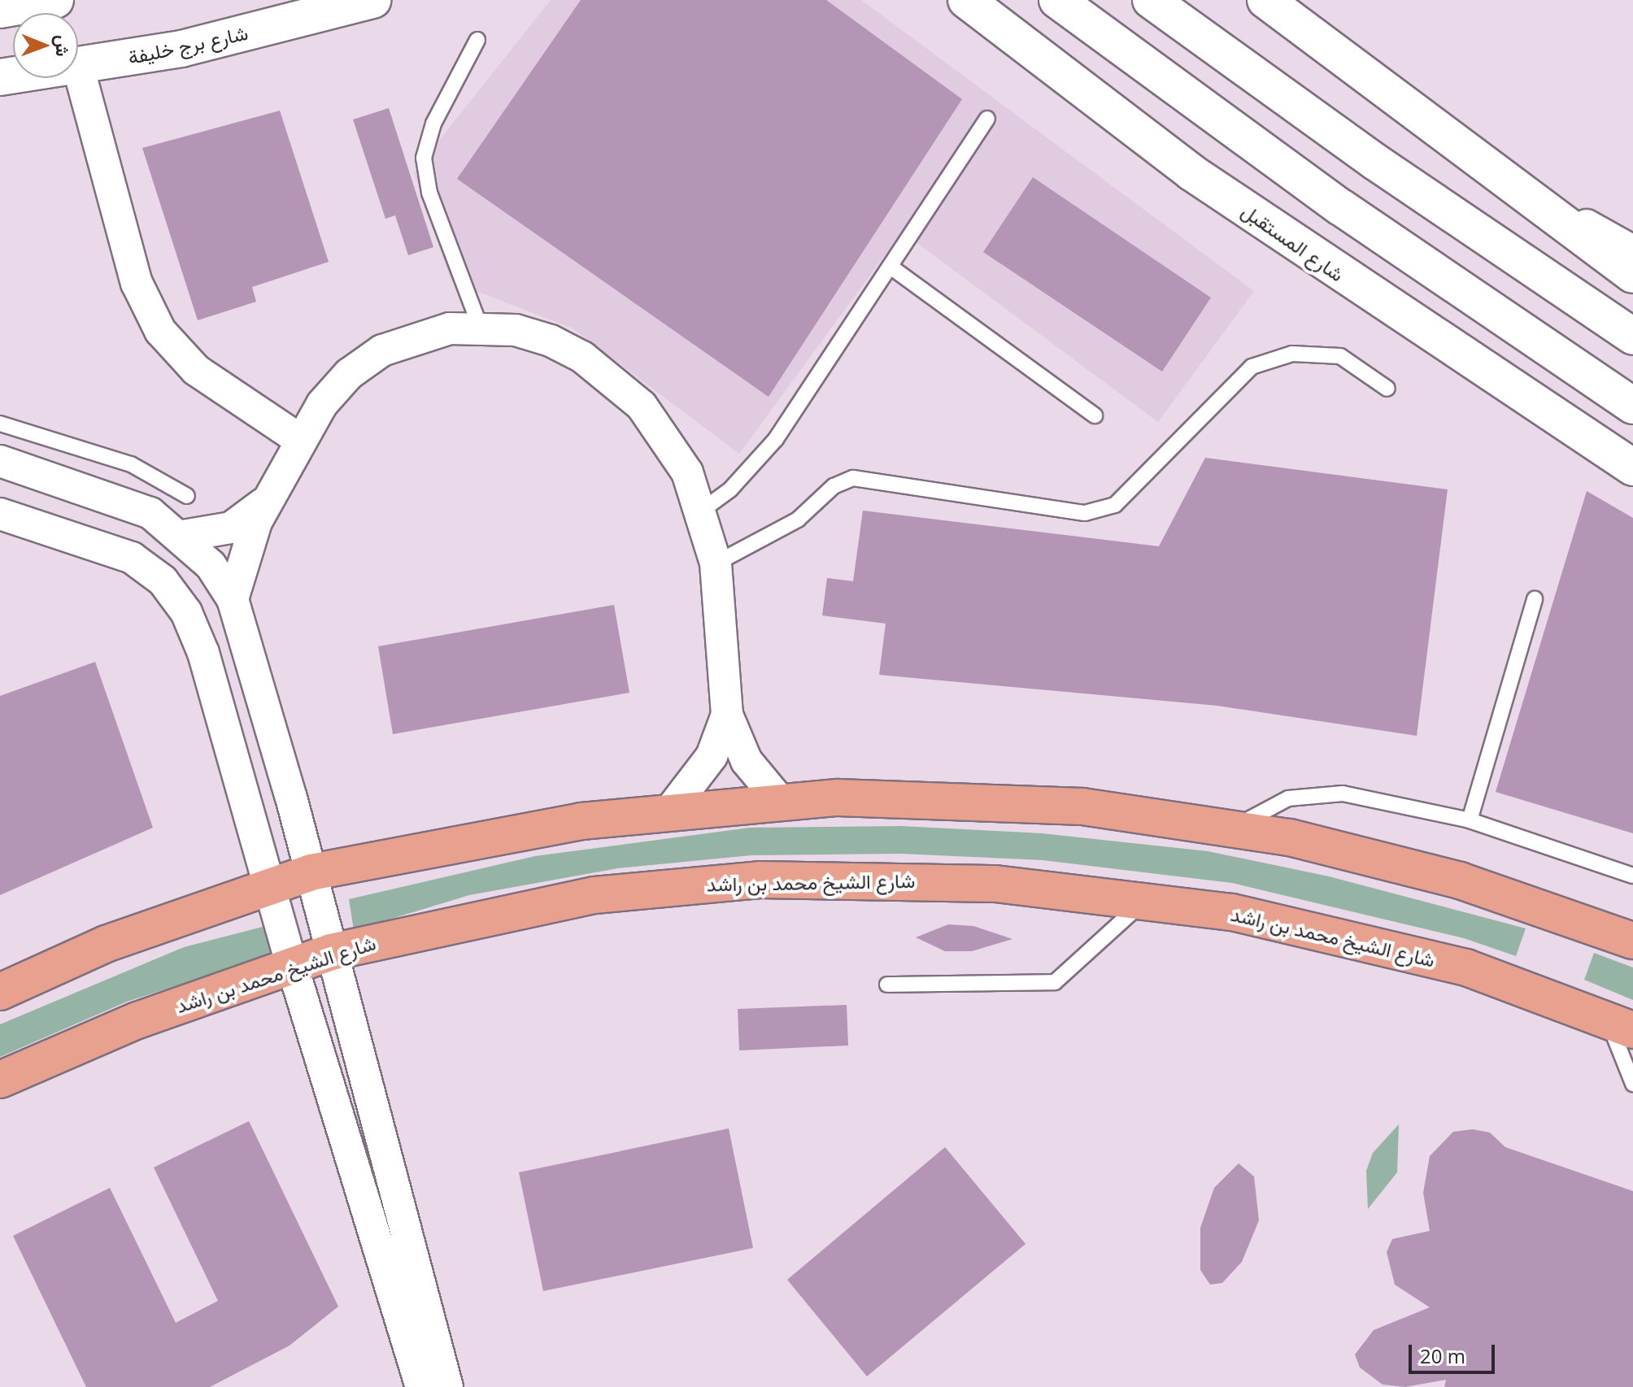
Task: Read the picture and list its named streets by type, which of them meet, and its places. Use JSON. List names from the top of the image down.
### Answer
{
  "streets": {
    "main road": ["شارع الشيخ محمد بن راشد"],
    "street": ["شارع برج خليفة", "شارع المستقبل"]
  },
  "scale_bar": "20 m",
  "north": "right"
}
